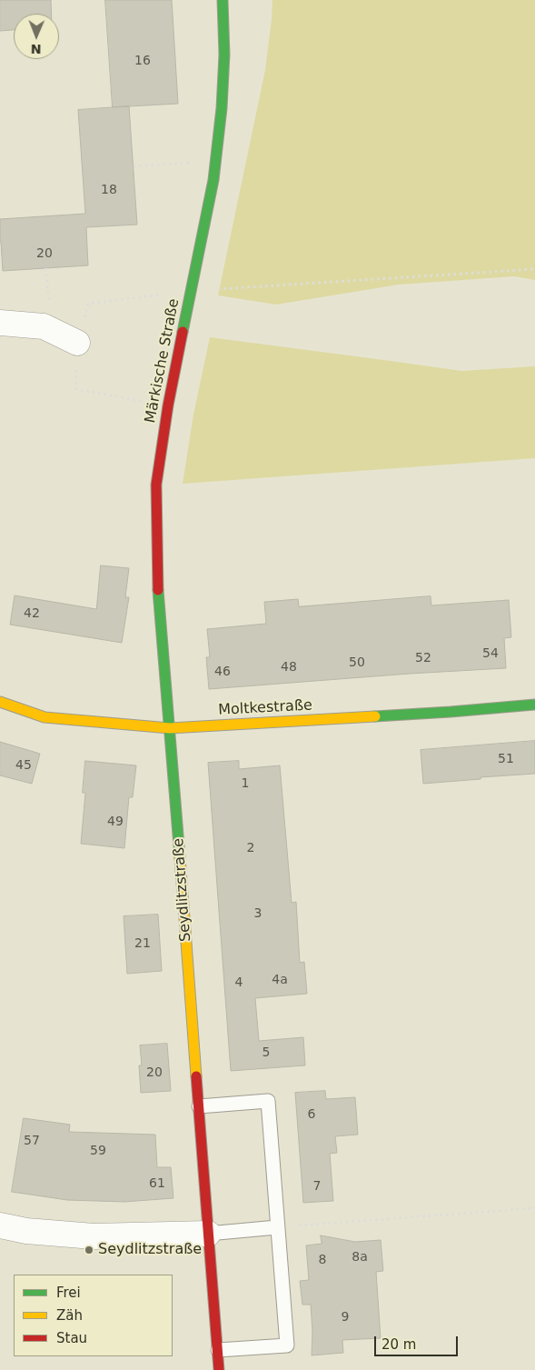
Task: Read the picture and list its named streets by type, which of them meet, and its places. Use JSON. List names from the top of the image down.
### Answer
{
  "streets": {
    "street": ["Märkische Straße", "Moltkestraße", "Seydlitzstraße"]
  },
  "crossings": [
    ["Märkische Straße", "Moltkestraße"],
    ["Märkische Straße", "Seydlitzstraße"],
    ["Moltkestraße", "Seydlitzstraße"]
  ],
  "places": ["Seydlitzstraße"],
  "house_numbers": [
    "16",
    "18",
    "20",
    "42",
    "54",
    "52",
    "50",
    "48",
    "46",
    "51",
    "45",
    "1",
    "49",
    "2",
    "3",
    "21",
    "4a",
    "4",
    "5",
    "20",
    "6",
    "57",
    "59",
    "61",
    "7",
    "8a",
    "8",
    "9"
  ],
  "legend": ["Frei", "Zäh", "Stau"],
  "scale_bar": "20 m",
  "north": "bottom"
}
